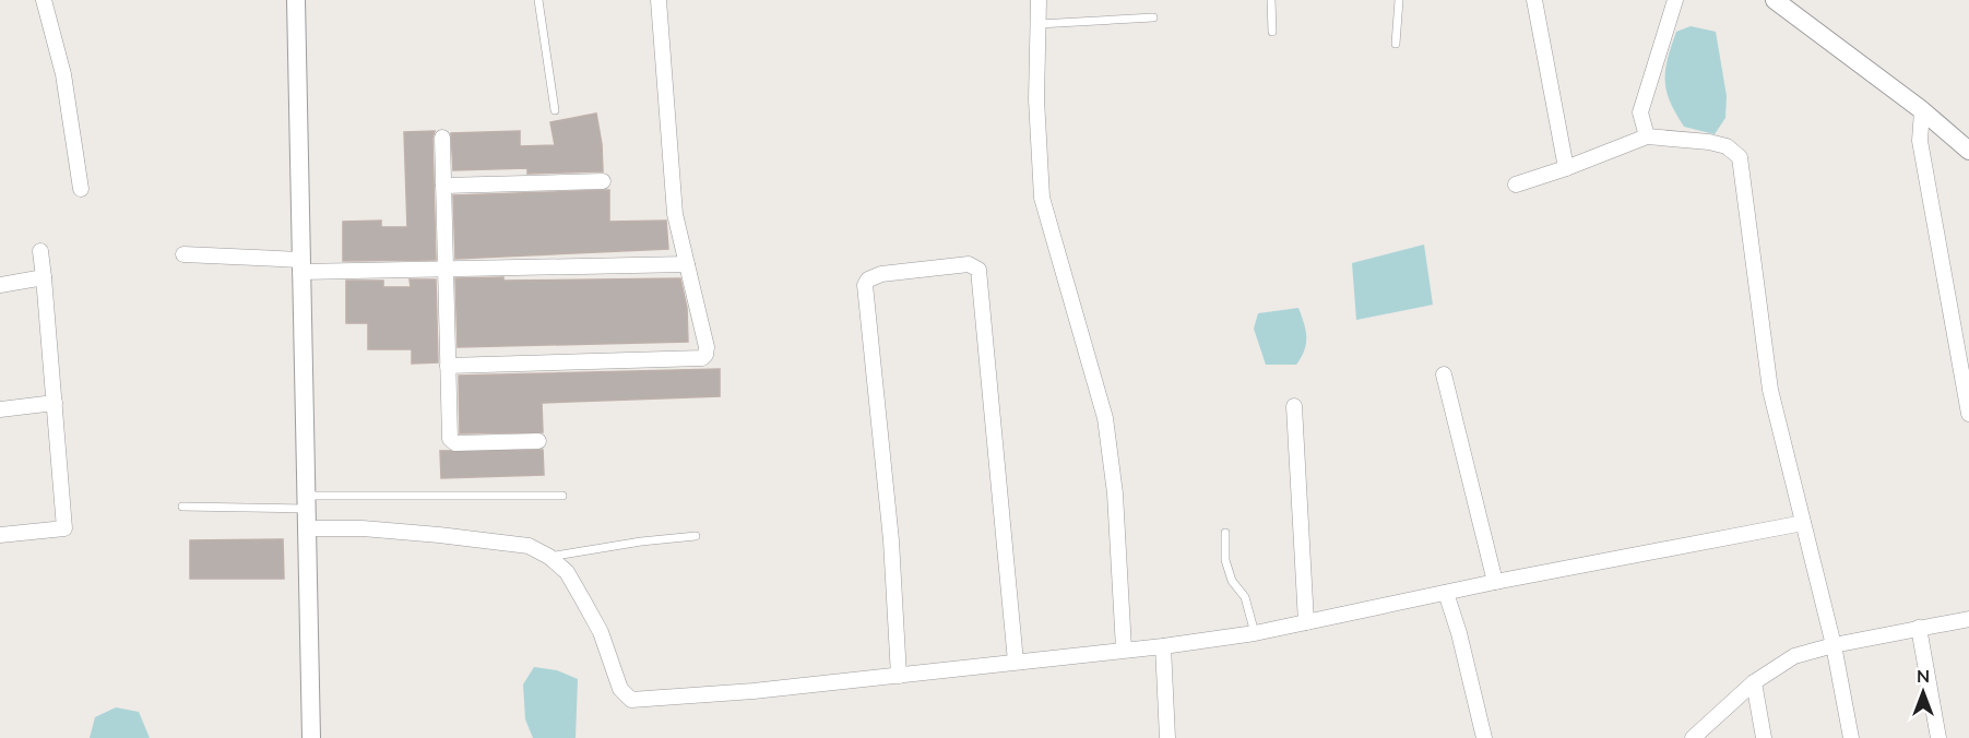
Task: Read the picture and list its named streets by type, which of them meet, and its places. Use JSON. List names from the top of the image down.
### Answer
{
  "north": "top"
}
